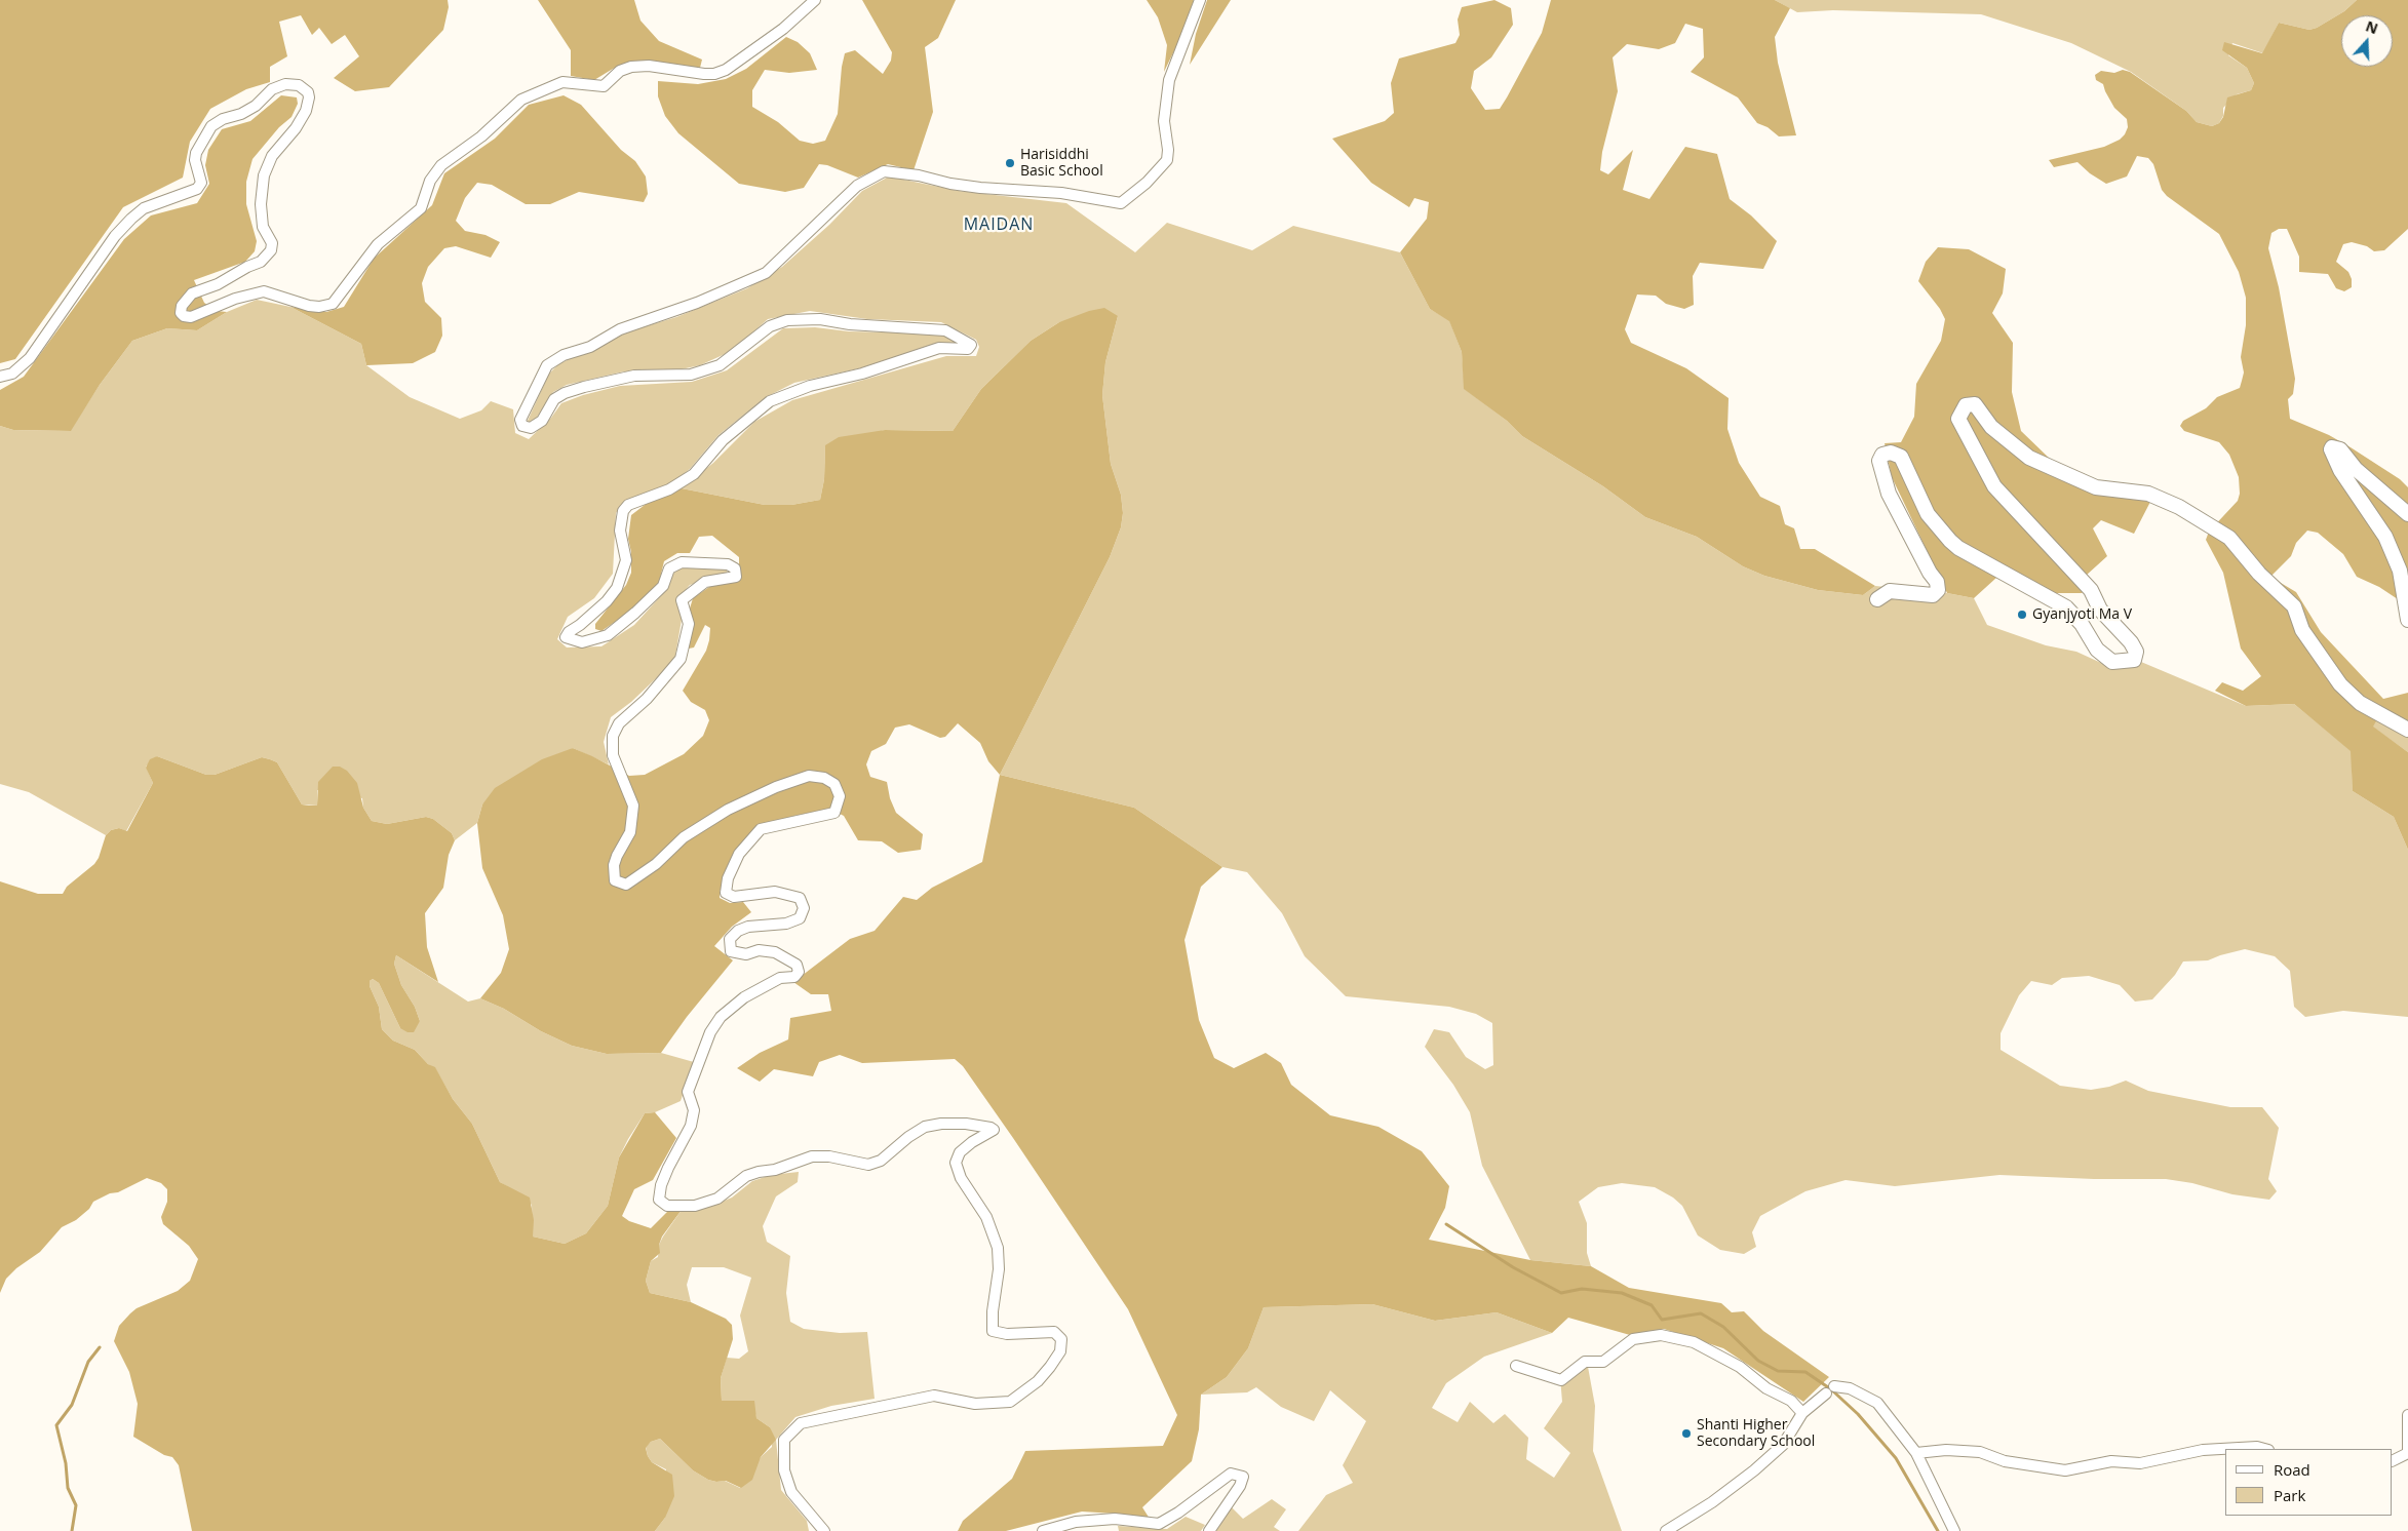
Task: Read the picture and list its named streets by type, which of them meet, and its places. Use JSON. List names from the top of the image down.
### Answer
{
  "districts": ["MAIDAN"],
  "places": ["Harisiddhi Basic School", "Gyanjyoti Ma V", "Shanti Higher Secondary School"],
  "legend": ["Road", "Park"],
  "north": "top"
}
